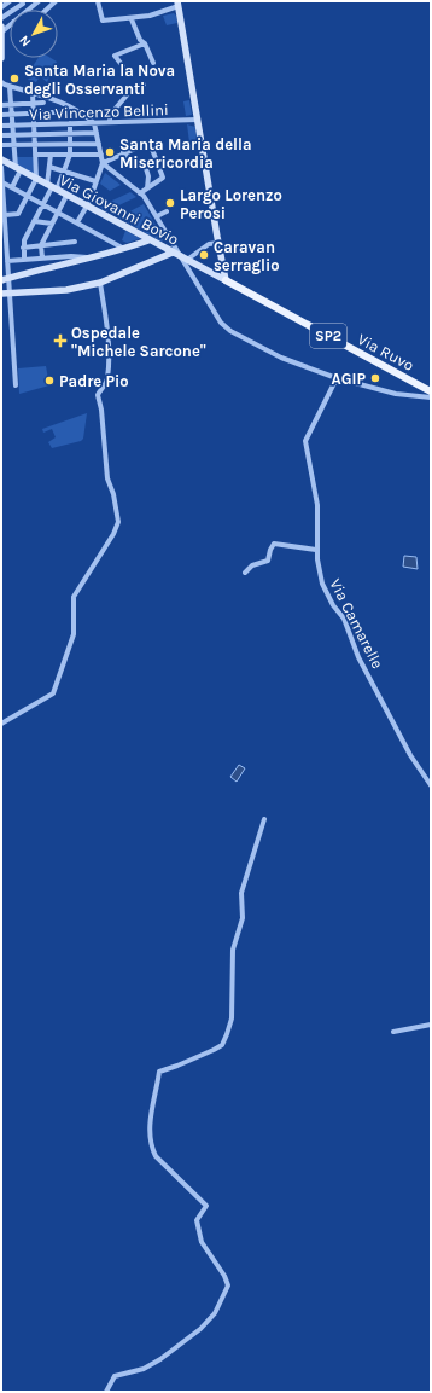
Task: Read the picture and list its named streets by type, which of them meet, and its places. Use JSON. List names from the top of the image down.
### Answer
{
  "streets": {
    "main road": ["Via Giovanni Bovio", "SP2", "Via Ruvo"],
    "street": ["Via Vincenzo Bellini", "Via Camarelle"]
  },
  "crossings": [
    ["Via Giovanni Bovio", "Via Ruvo"]
  ],
  "places": {
    "other": [
      "Santa Maria la Nova degli Osservanti",
      "Santa Maria della Misericordia",
      "Largo Lorenzo Perosi",
      "Caravan serraglio",
      "AGIP",
      "Padre Pio"
    ],
    "health": ["Ospedale \"Michele Sarcone\""]
  },
  "north": "bottom left"
}
